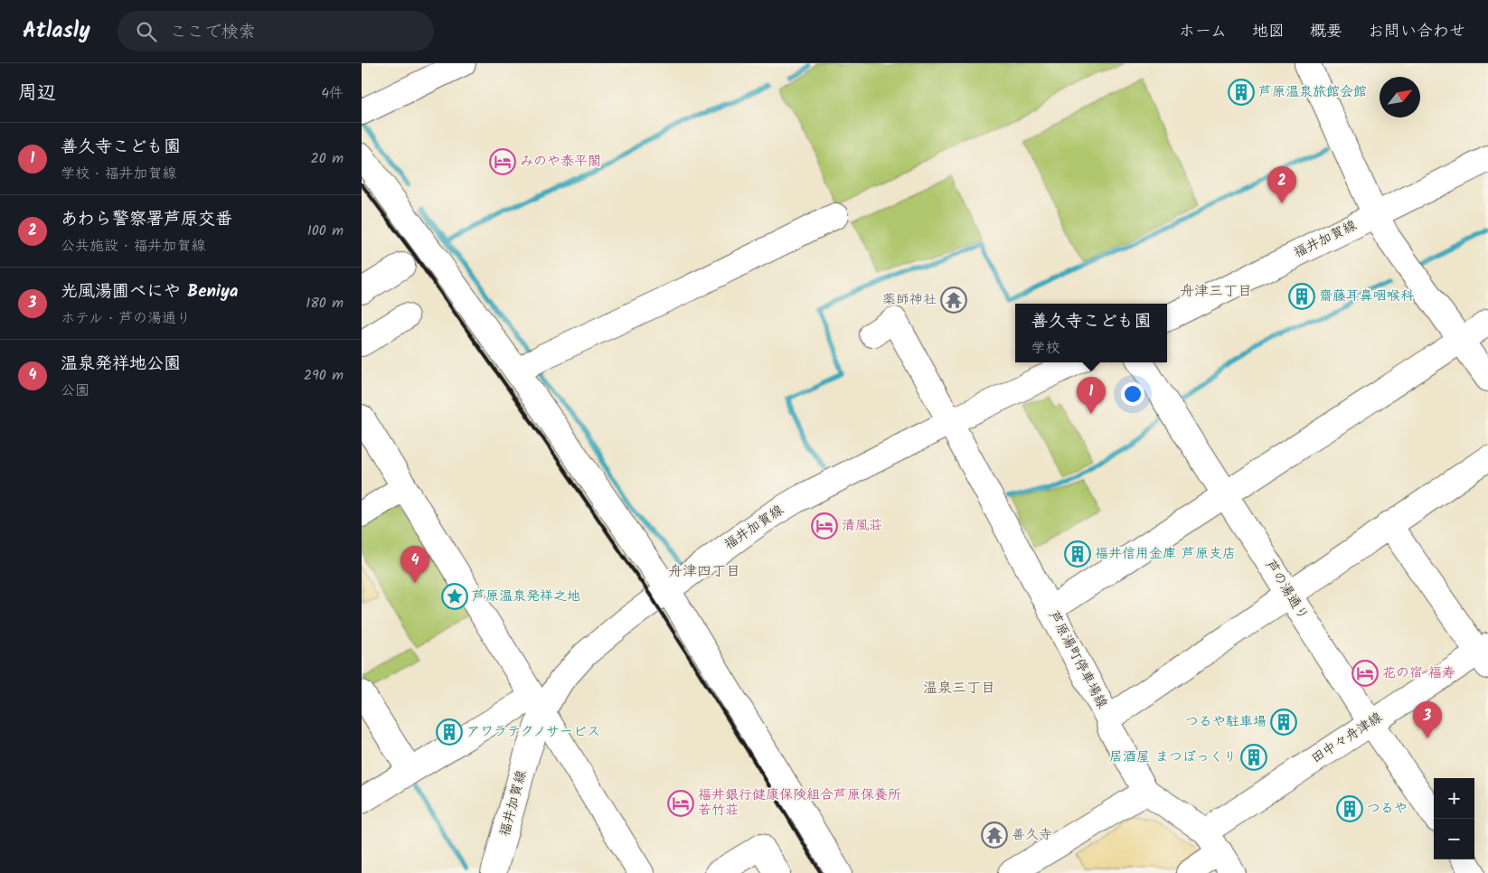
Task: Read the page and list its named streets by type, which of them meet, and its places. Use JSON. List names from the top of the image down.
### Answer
{
  "streets": {
    "street": [
      "福井加賀線",
      "芦の湯通り",
      "芦原湯町停車場線",
      "田中々舟津線"
    ]
  },
  "crossings": [
    ["福井加賀線", "芦原湯町停車場線"],
    ["芦の湯通り", "田中々舟津線"],
    ["芦原湯町停車場線", "田中々舟津線"]
  ],
  "districts": ["舟津三丁目", "舟津四丁目", "温泉三丁目"],
  "places": {
    "building": [
      "芦原温泉旅館会館",
      "齋藤耳鼻咽喉科",
      "福井信用金庫 芦原支店",
      "つるや駐車場",
      "アワラテクノサービス",
      "居酒屋 まつぼっくり",
      "つるや"
    ],
    "hotel": [
      "みのや泰平閣",
      "清風荘",
      "花の宿 福寿",
      "福井銀行健康保険組合芦原保養所 若竹荘"
    ],
    "temple": ["薬師神社", "善久寺"],
    "place": ["芦原温泉発祥之地"]
  },
  "north": "top right",
  "page": {
    "header": "Atlasly",
    "search": "ここで検索",
    "nav": [
      "ホーム",
      "地図",
      "概要",
      "お問い合わせ"
    ],
    "heading": ["周辺", "4件"],
    "list": [
      {
        "mark": "1",
        "name": "善久寺こども園",
        "note": "学校 · 福井加賀線",
        "value": "20 m"
      },
      {
        "mark": "2",
        "name": "あわら警察署芦原交番",
        "note": "公共施設 · 福井加賀線",
        "value": "100 m"
      },
      {
        "mark": "3",
        "name": "光風湯圃べにや Beniya",
        "note": "ホテル · 芦の湯通り",
        "value": "180 m"
      },
      {
        "mark": "4",
        "name": "温泉発祥地公園",
        "note": "公園",
        "value": "290 m"
      }
    ],
    "pins": [
      "2",
      "1",
      "4",
      "3"
    ],
    "popup": ["善久寺こども園", "学校"],
    "map_buttons": ["+", "−"]
  }
}
